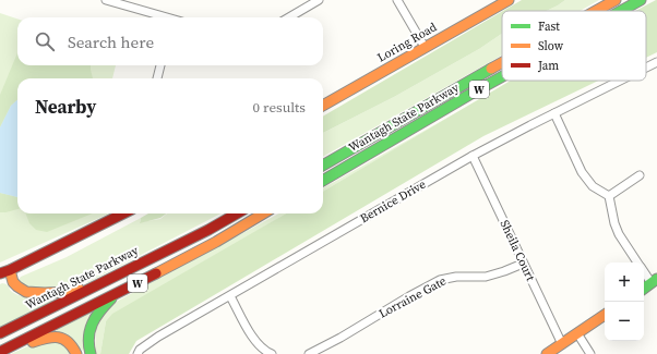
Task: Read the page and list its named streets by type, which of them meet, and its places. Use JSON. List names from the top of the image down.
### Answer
{
  "streets": {
    "main road": ["Loring Road", "W", "Wantagh State Parkway"],
    "street": ["Bernice Drive", "Sheila Court", "Lorraine Gate"]
  },
  "crossings": [
    ["Bernice Drive", "Sheila Court"],
    ["Sheila Court", "Lorraine Gate"]
  ],
  "legend": ["Fast", "Slow", "Jam"],
  "page": {
    "search": "Search here",
    "heading": ["Nearby", "0 results"],
    "map_buttons": ["+", "−"]
  }
}
